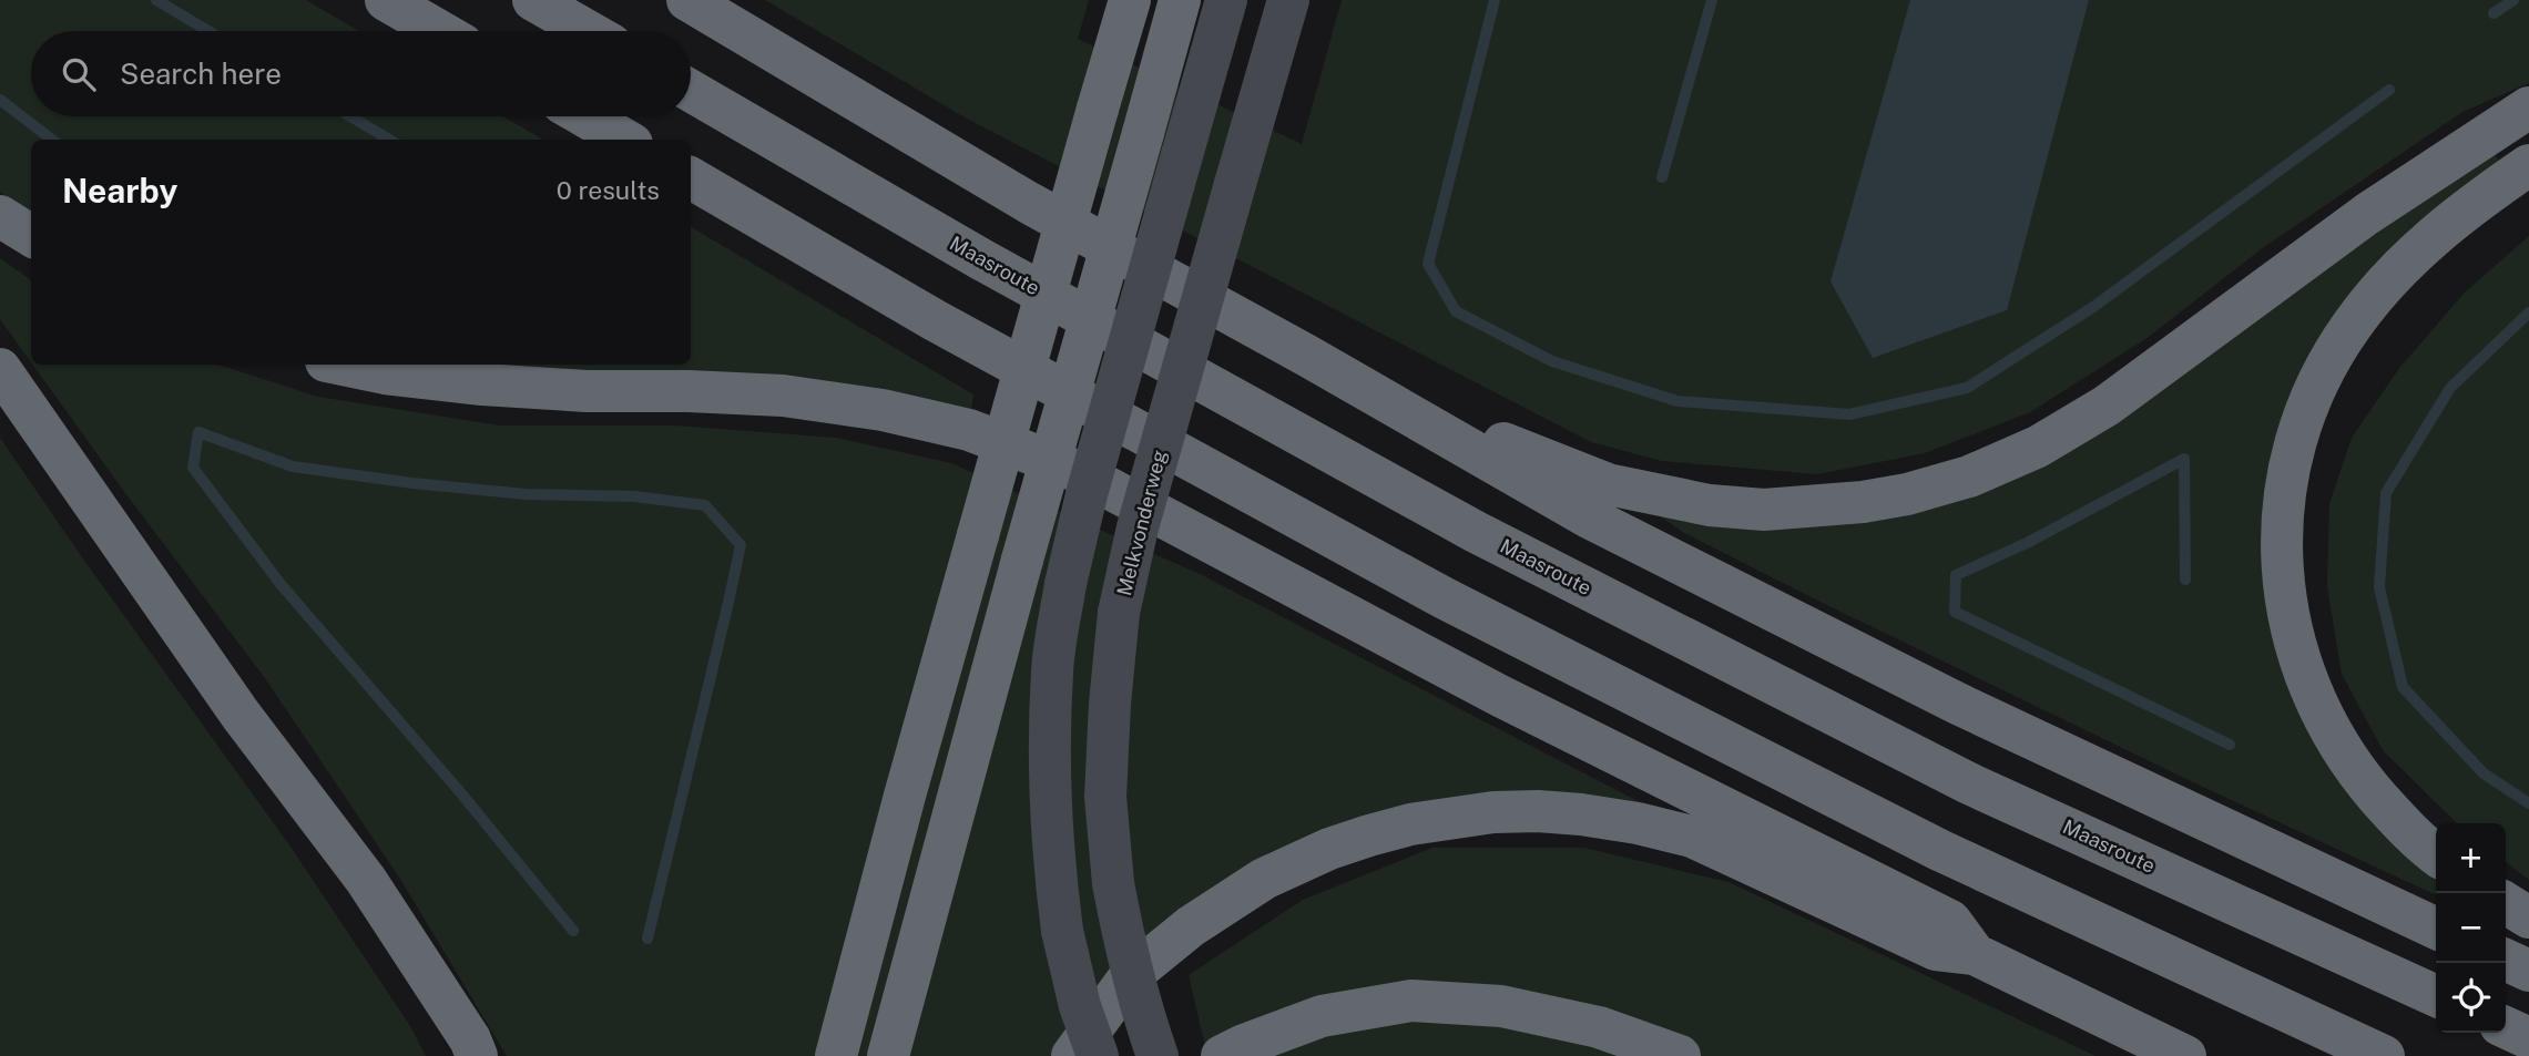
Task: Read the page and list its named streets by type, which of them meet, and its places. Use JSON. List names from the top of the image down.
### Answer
{
  "streets": {
    "highway": ["Maasroute"],
    "main road": ["Melkvonderweg"]
  },
  "page": {
    "search": "Search here",
    "heading": ["Nearby", "0 results"],
    "map_buttons": ["+", "−"]
  }
}
